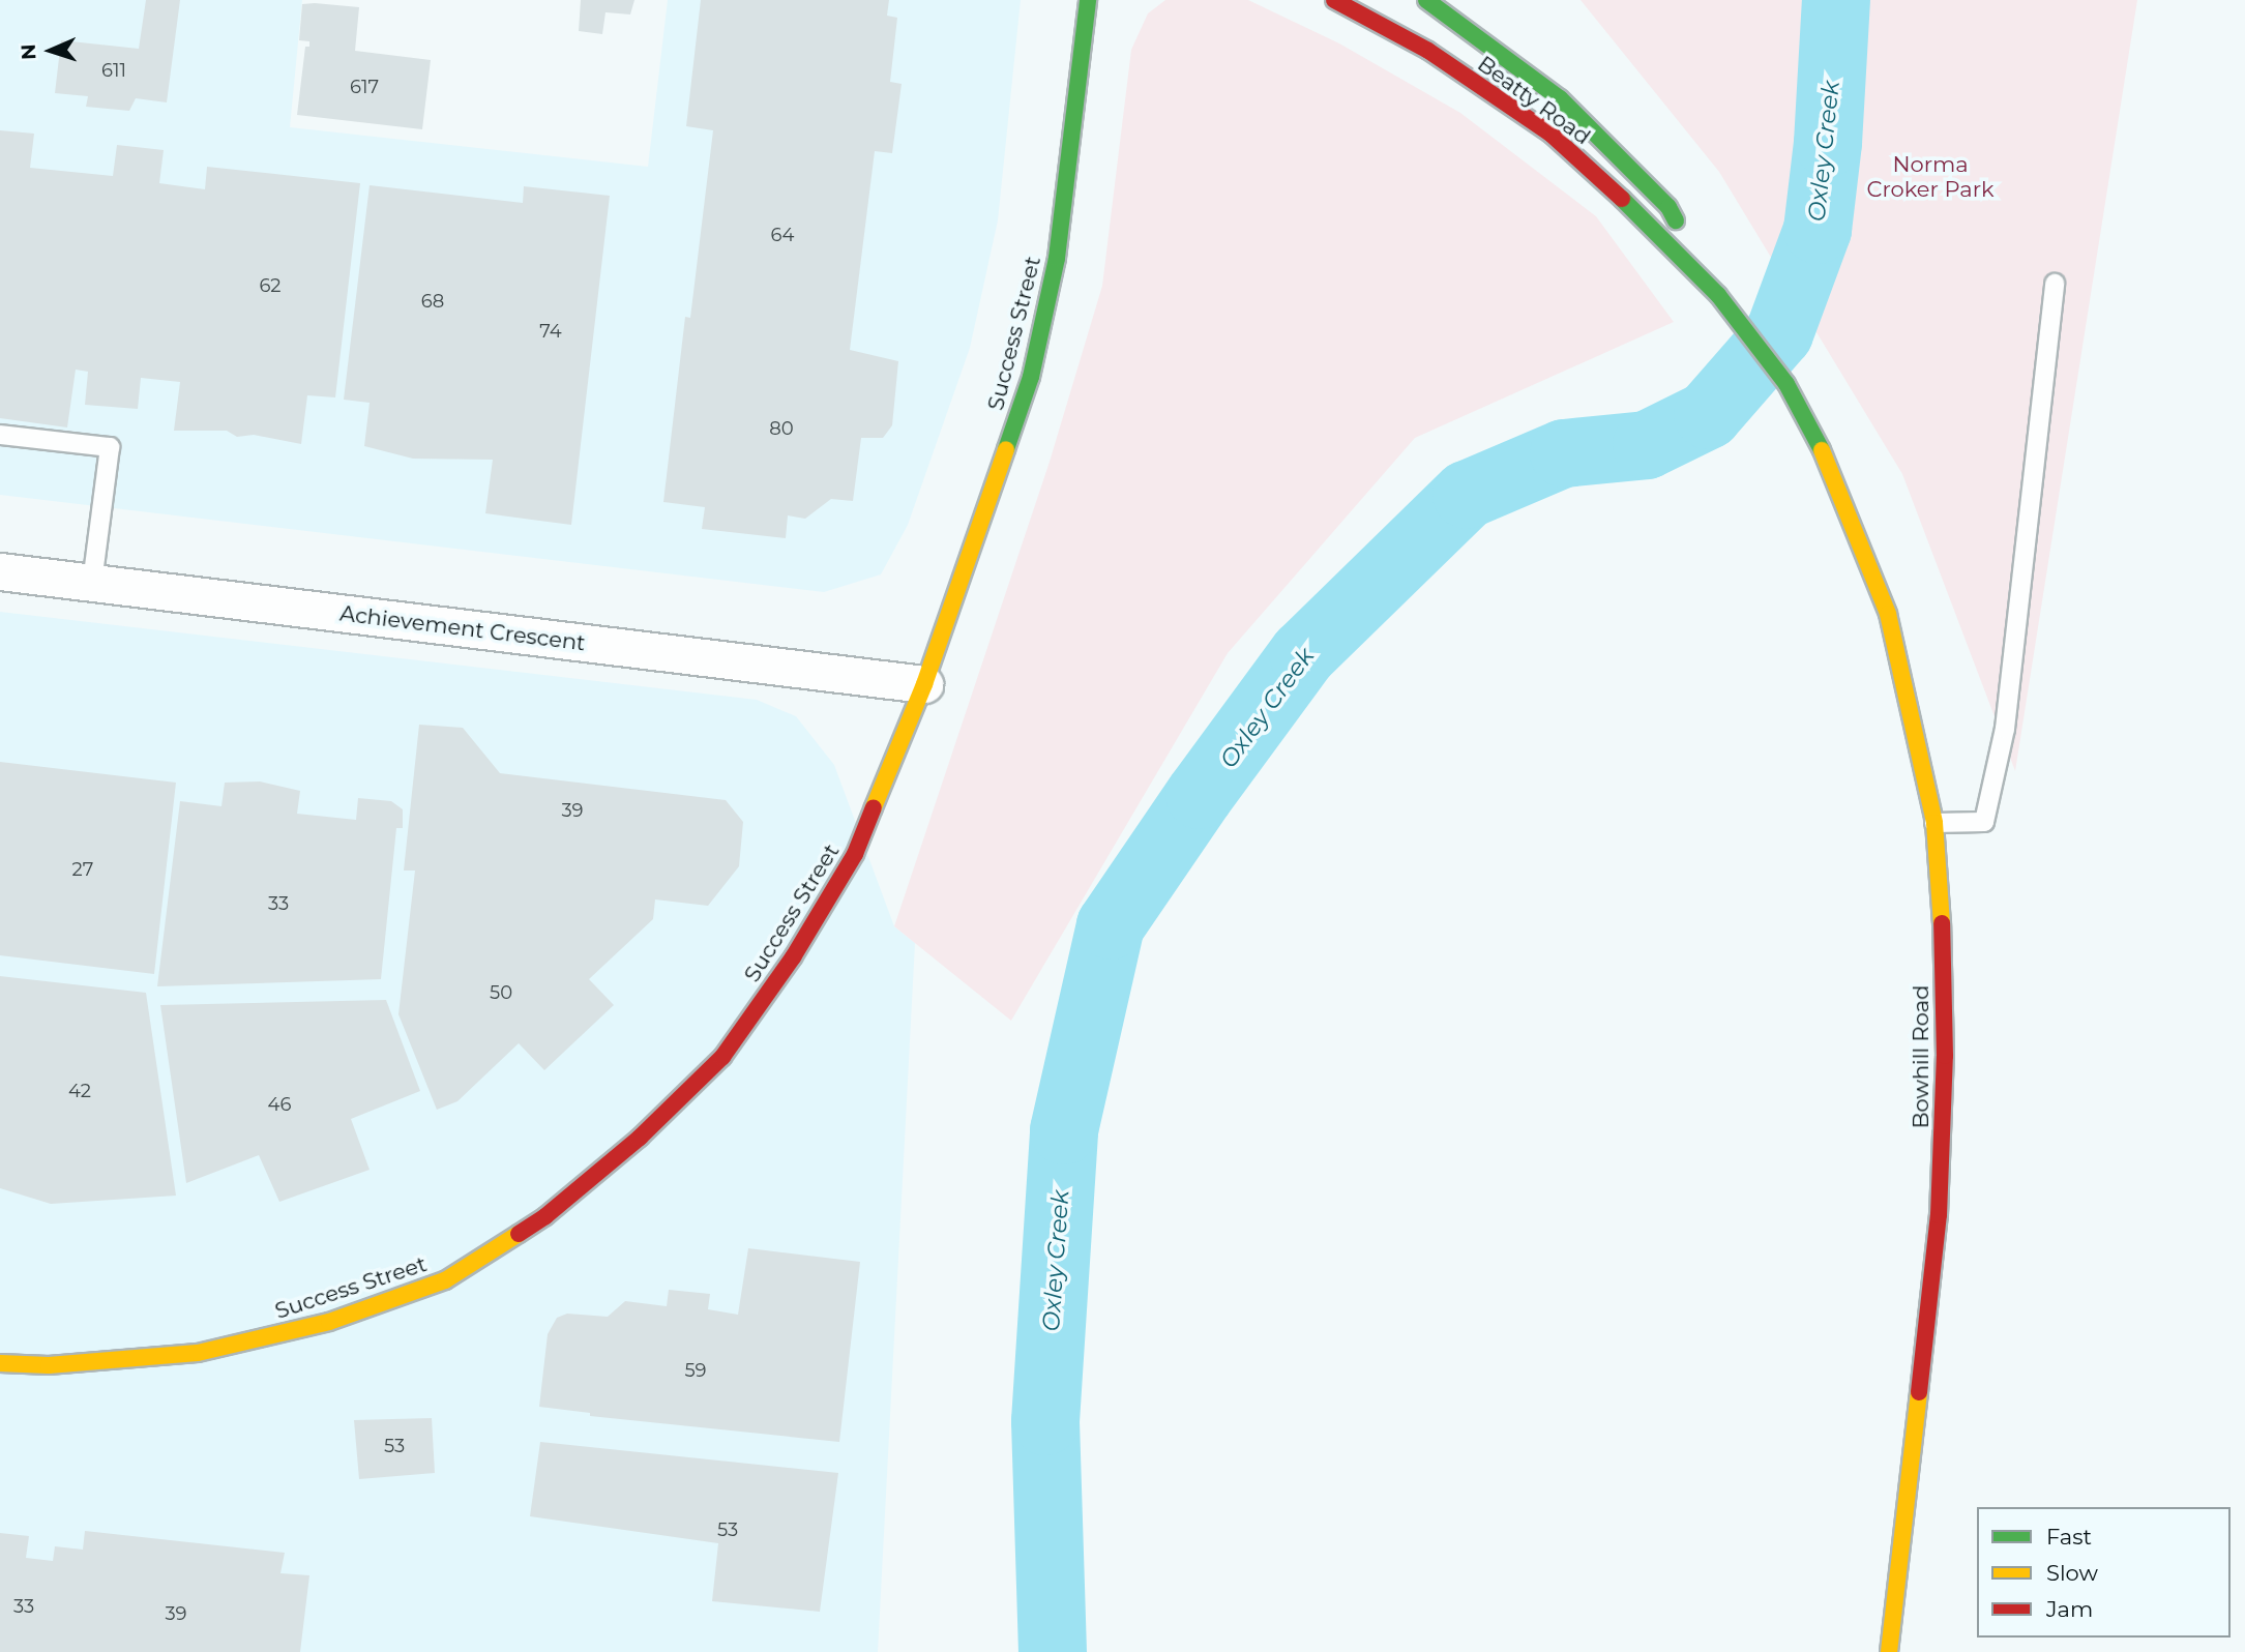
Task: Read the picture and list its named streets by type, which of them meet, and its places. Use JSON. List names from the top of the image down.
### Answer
{
  "streets": {
    "main road": ["Beatty Road", "Success Street", "Bowhill Road"],
    "street": ["Achievement Crescent"]
  },
  "crossings": [
    ["Beatty Road", "Bowhill Road"],
    ["Success Street", "Achievement Crescent"]
  ],
  "water": ["Oxley Creek"],
  "parks": ["Norma Croker Park"],
  "house_numbers": [
    "611",
    "617",
    "64",
    "62",
    "68",
    "74",
    "80",
    "39",
    "27",
    "33",
    "50",
    "42",
    "46",
    "59",
    "53",
    "53",
    "33",
    "39"
  ],
  "legend": ["Fast", "Slow", "Jam"],
  "north": "left"
}
